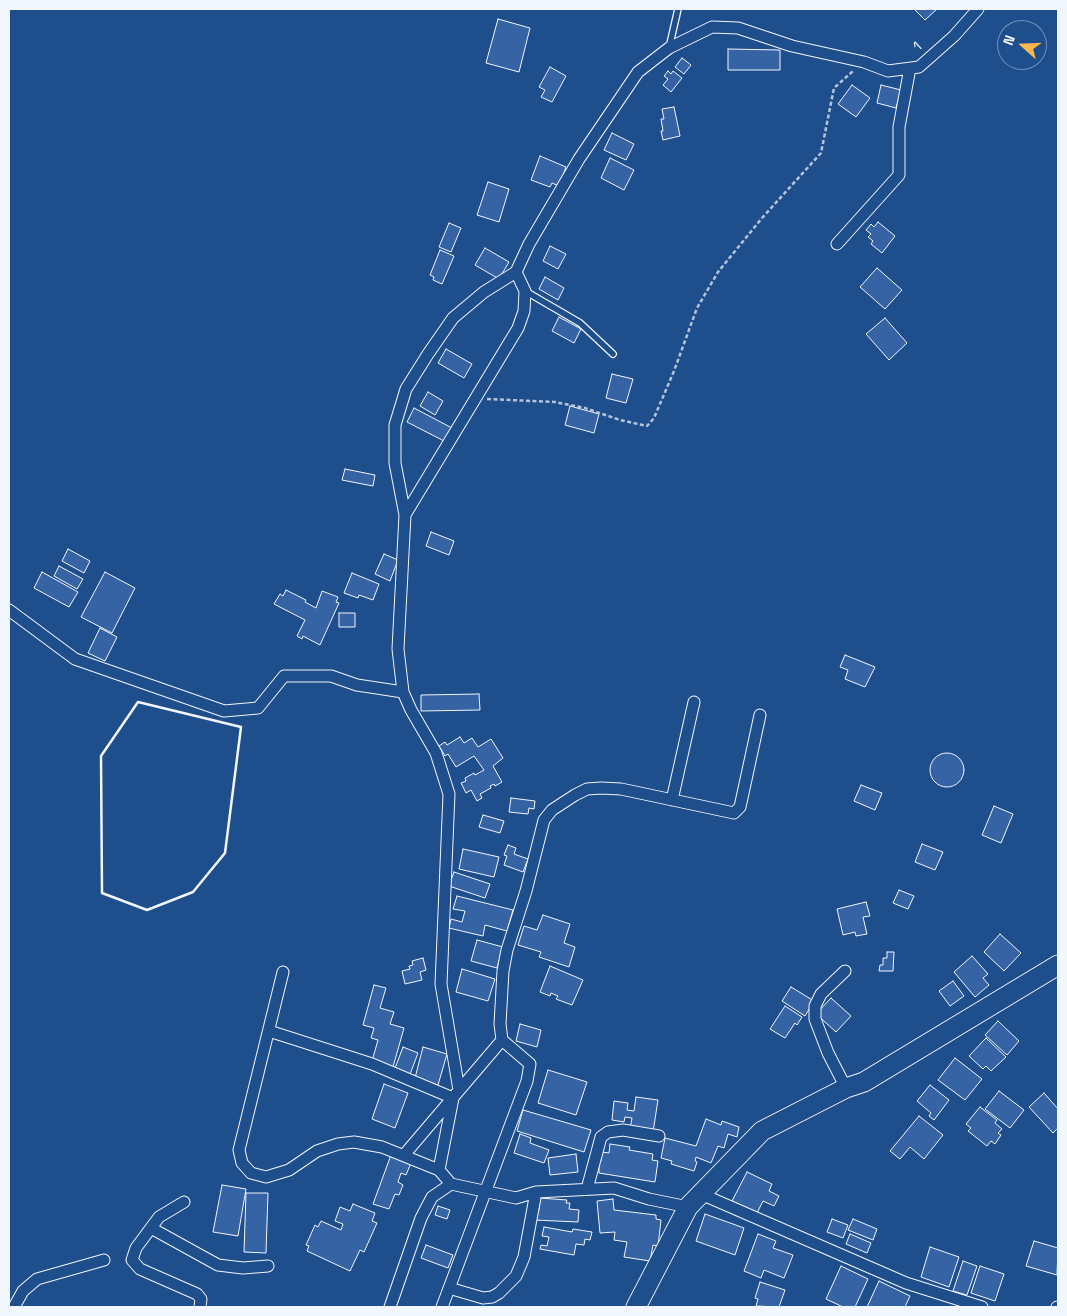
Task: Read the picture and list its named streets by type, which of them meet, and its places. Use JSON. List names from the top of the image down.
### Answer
{
  "streets": {
    "street": ["1"]
  },
  "north": "left"
}
